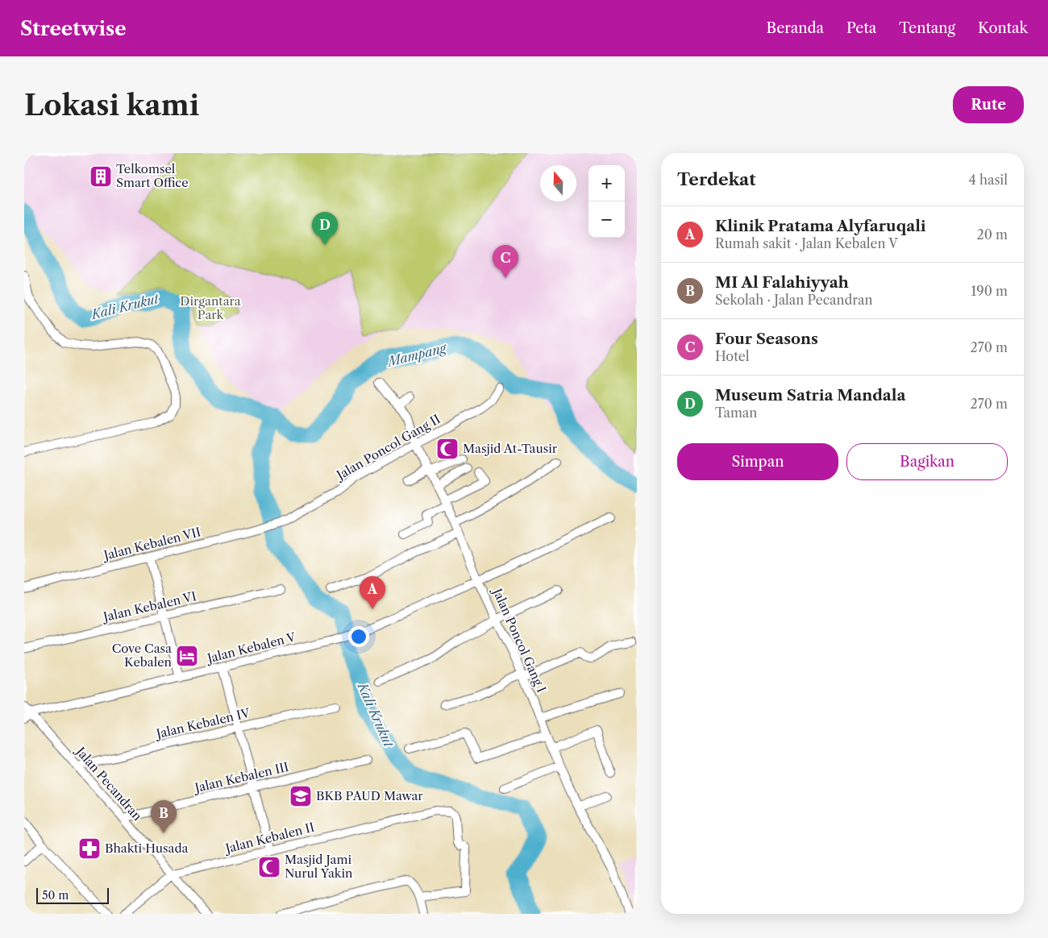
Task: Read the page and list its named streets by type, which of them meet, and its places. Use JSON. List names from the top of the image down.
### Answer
{
  "streets": {
    "street": [
      "Jalan Poncol Gang II",
      "Jalan Kebalen VII",
      "Jalan Kebalen VI",
      "Jalan Poncol Gang I",
      "Jalan Kebalen V",
      "Jalan Kebalen IV",
      "Jalan Kebalen III",
      "Jalan Pecandran",
      "Jalan Kebalen II"
    ]
  },
  "crossings": [
    ["Jalan Poncol Gang II", "Jalan Kebalen VII"],
    ["Jalan Poncol Gang II", "Jalan Poncol Gang I"],
    ["Jalan Poncol Gang I", "Jalan Kebalen V"],
    ["Jalan Kebalen V", "Jalan Pecandran"],
    ["Jalan Kebalen IV", "Jalan Pecandran"],
    ["Jalan Kebalen III", "Jalan Pecandran"],
    ["Jalan Pecandran", "Jalan Kebalen II"]
  ],
  "water": ["Kali Krukut", "Mampang"],
  "parks": ["Dirgantara Park"],
  "places": {
    "building": ["Telkomsel Smart Office"],
    "mosque": ["Masjid At-Tausir", "Masjid Jami Nurul Yakin"],
    "hotel": ["Cove Casa Kebalen"],
    "school or university": ["BKB PAUD Mawar"],
    "pharmacy": ["Bhakti Husada"]
  },
  "scale_bar": "50 m",
  "north": "top",
  "page": {
    "header": "Streetwise",
    "nav": [
      "Beranda",
      "Peta",
      "Tentang",
      "Kontak"
    ],
    "buttons": [
      "Rute",
      ["Simpan", "Bagikan"]
    ],
    "title": "Lokasi kami",
    "heading": ["Terdekat", "4 hasil"],
    "map_buttons": ["+", "−"],
    "list": [
      {
        "mark": "A",
        "name": "Klinik Pratama Alyfaruqali",
        "note": "Rumah sakit · Jalan Kebalen V",
        "value": "20 m"
      },
      {
        "mark": "B",
        "name": "MI Al Falahiyyah",
        "note": "Sekolah · Jalan Pecandran",
        "value": "190 m"
      },
      {
        "mark": "C",
        "name": "Four Seasons",
        "note": "Hotel",
        "value": "270 m"
      },
      {
        "mark": "D",
        "name": "Museum Satria Mandala",
        "note": "Taman",
        "value": "270 m"
      }
    ],
    "pins": [
      "D",
      "C",
      "A",
      "B"
    ],
    "scale": "50 m"
  }
}
